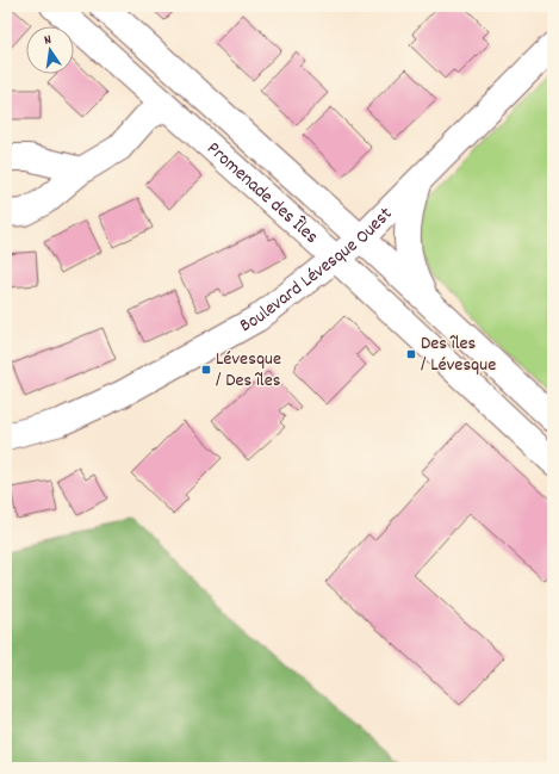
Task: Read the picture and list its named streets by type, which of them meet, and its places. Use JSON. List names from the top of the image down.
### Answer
{
  "streets": {
    "street": ["Promenade des Îles", "Boulevard Lévesque Ouest"]
  },
  "crossings": [
    ["Promenade des Îles", "Boulevard Lévesque Ouest"]
  ],
  "places": {
    "transit": ["Des îles / Lévesque", "Lévesque / Des îles"]
  },
  "north": "top"
}
